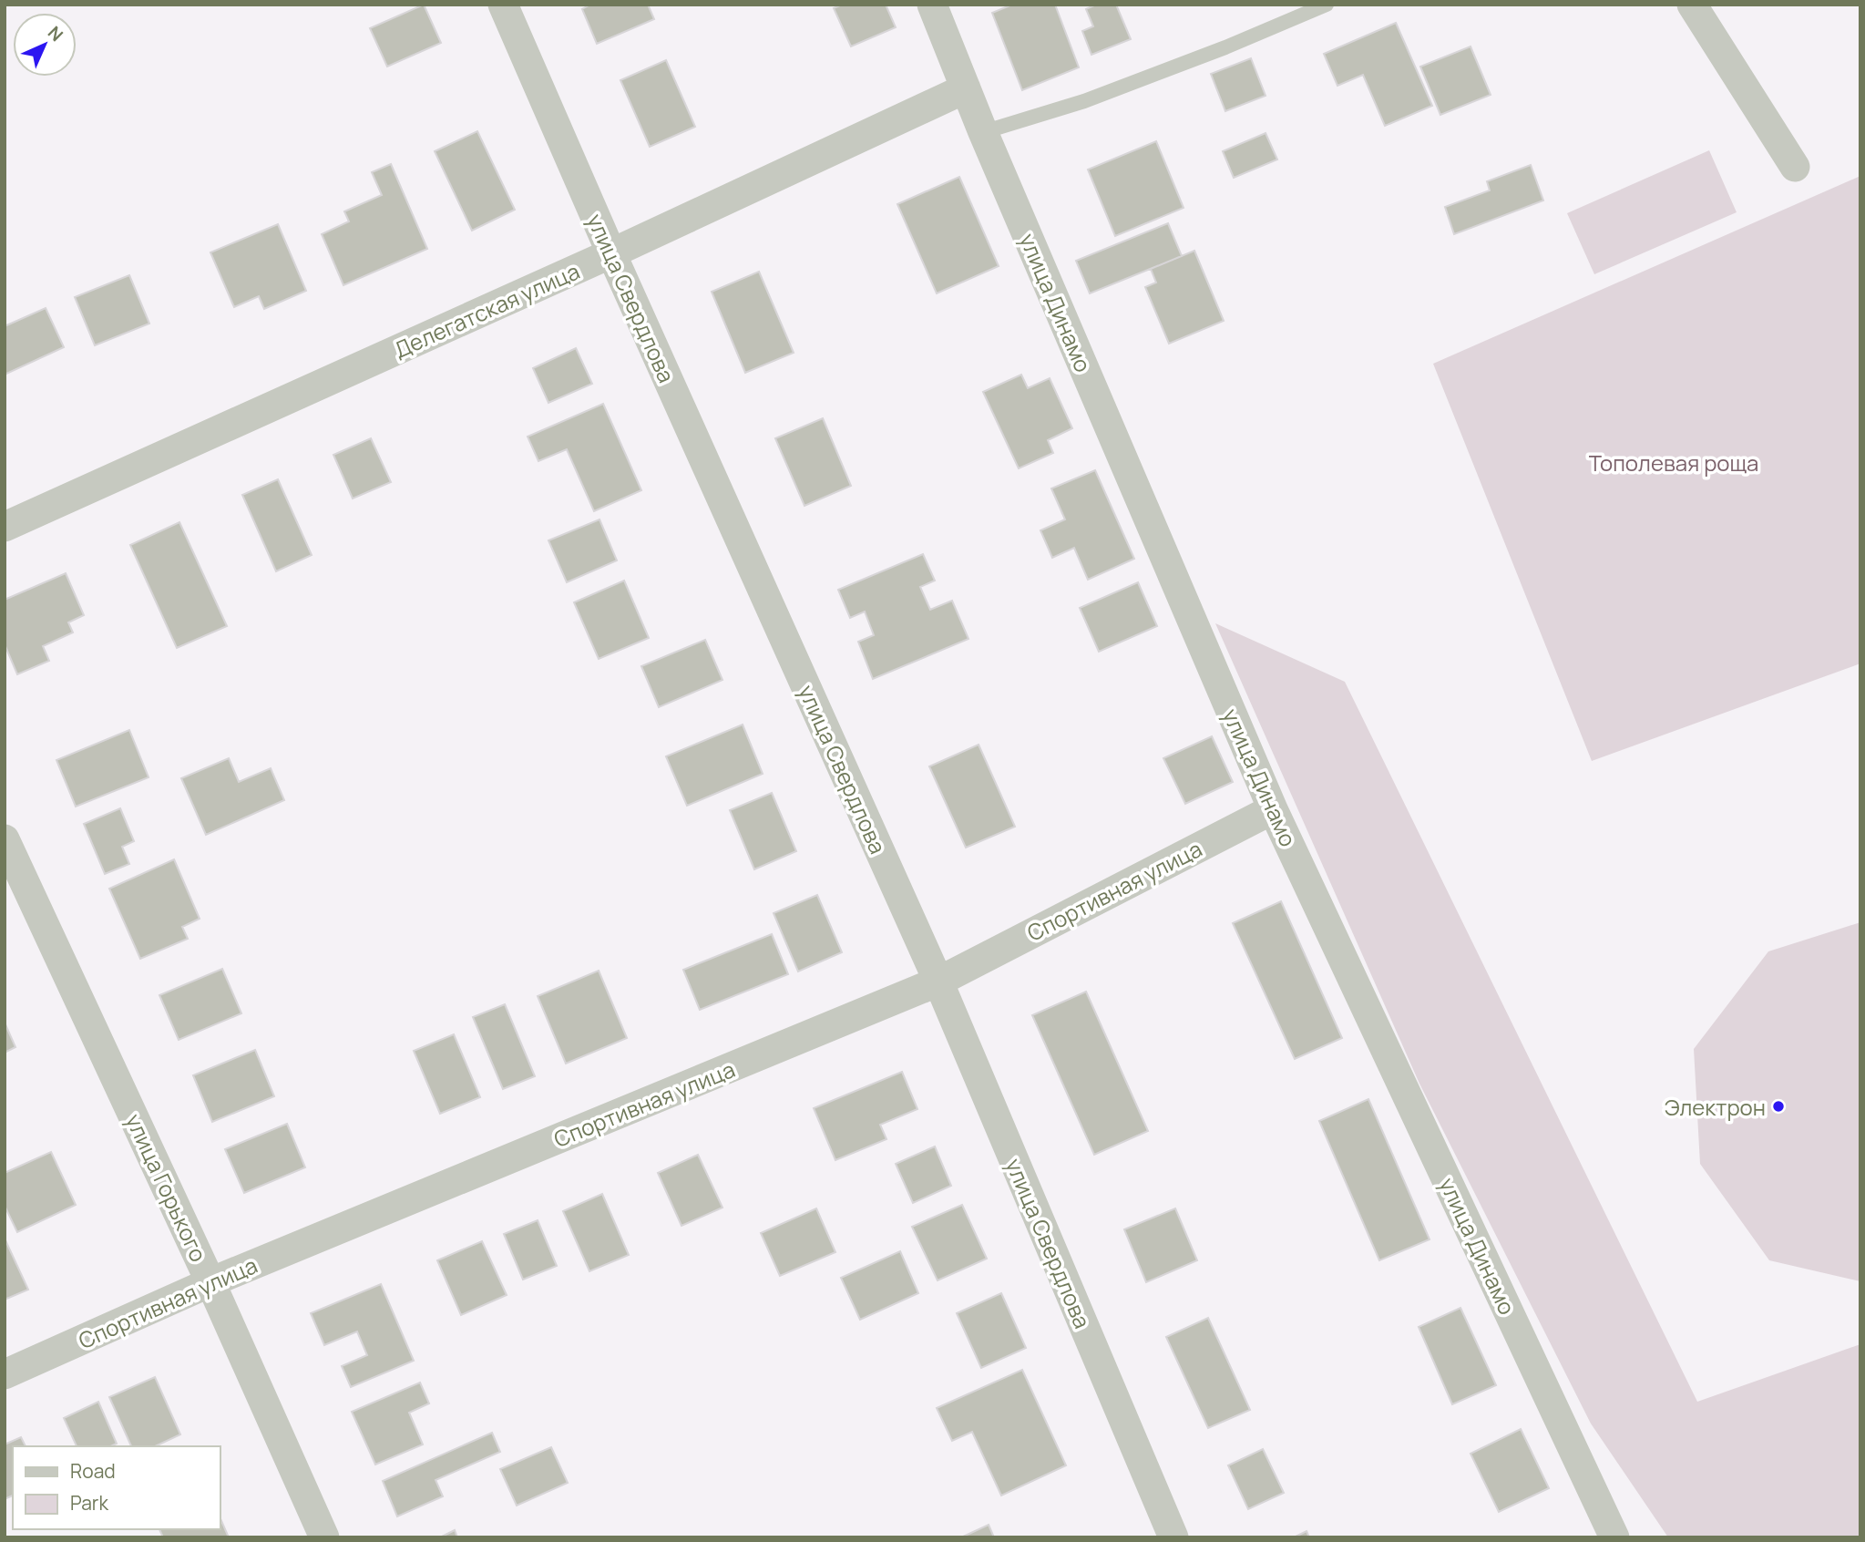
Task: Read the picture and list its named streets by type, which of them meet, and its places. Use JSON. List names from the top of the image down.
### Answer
{
  "streets": {
    "street": [
      "улица Свердлова",
      "улица Динамо",
      "Делегатская улица",
      "Спортивная улица",
      "улица Горького"
    ]
  },
  "crossings": [
    ["улица Свердлова", "Делегатская улица"],
    ["улица Свердлова", "Спортивная улица"],
    ["улица Динамо", "Делегатская улица"],
    ["улица Динамо", "Спортивная улица"],
    ["Спортивная улица", "улица Горького"]
  ],
  "parks": ["Тополевая роща"],
  "places": ["Электрон"],
  "legend": ["Road", "Park"],
  "north": "top right"
}
